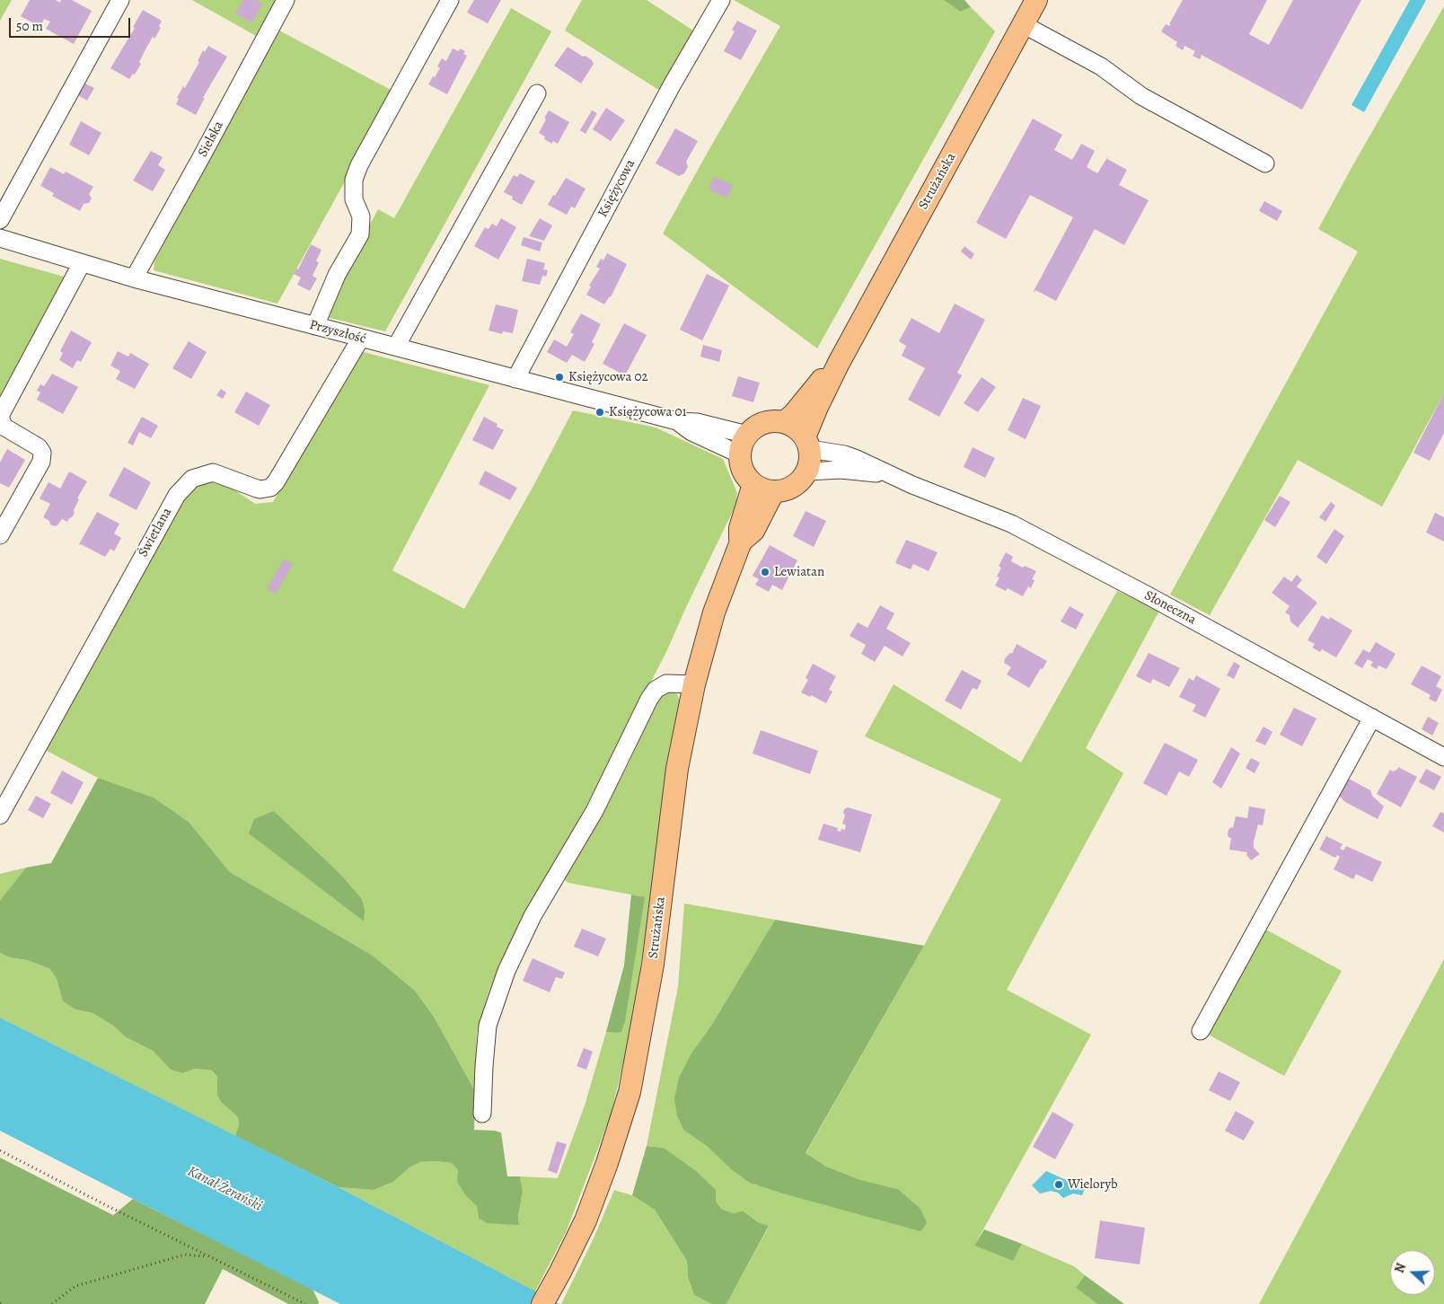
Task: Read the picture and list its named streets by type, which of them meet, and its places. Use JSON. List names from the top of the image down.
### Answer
{
  "streets": {
    "main road": ["Strużańska"],
    "street": [
      "Sielska",
      "Księżycowa",
      "Przyszłość",
      "Świetlana",
      "Słoneczna"
    ]
  },
  "crossings": [
    ["Sielska", "Przyszłość"],
    ["Strużańska", "Przyszłość"],
    ["Strużańska", "Słoneczna"],
    ["Księżycowa", "Przyszłość"],
    ["Przyszłość", "Świetlana"],
    ["Przyszłość", "Słoneczna"]
  ],
  "water": ["Kanał Żerański"],
  "places": [
    "Księżycowa 02",
    "Księżycowa 01",
    "Lewiatan",
    "Wieloryb"
  ],
  "scale_bar": "50 m",
  "north": "left"
}
